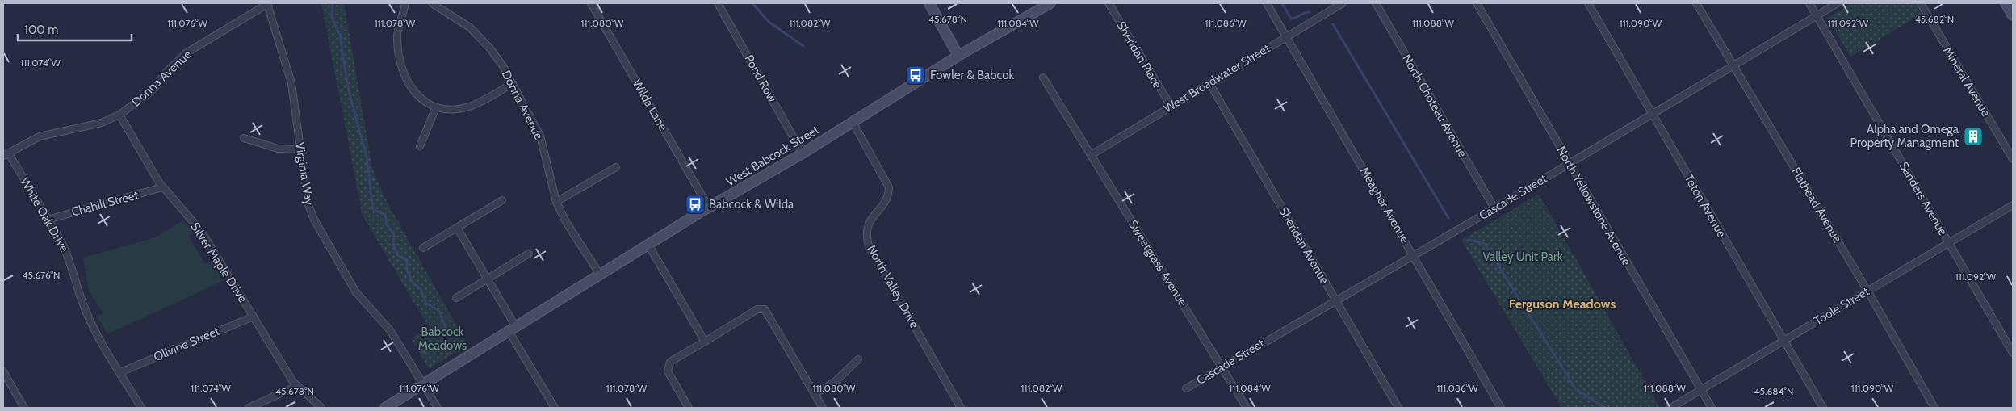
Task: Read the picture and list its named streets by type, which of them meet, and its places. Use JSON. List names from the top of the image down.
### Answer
{
  "streets": {
    "street": [
      "Sheridan Place",
      "Donna Avenue",
      "Pond Row",
      "West Broadwater Street",
      "Mineral Avenue",
      "Wilda Lane",
      "North Choteau Avenue",
      "West Babcock Street",
      "Virginia Way",
      "Cascade Street",
      "Sanders Avenue",
      "Chahill Street",
      "Meagher Avenue",
      "Flathead Avenue",
      "North Yellowstone Avenue",
      "Teton Avenue",
      "White Oak Drive",
      "Sheridan Avenue",
      "Silver Maple Drive",
      "Sweetgrass Avenue",
      "North Valley Drive",
      "Toole Street",
      "Olivine Street"
    ]
  },
  "crossings": [
    ["Sheridan Place", "West Broadwater Street"],
    ["Donna Avenue", "West Babcock Street"],
    ["Donna Avenue", "Virginia Way"],
    ["Donna Avenue", "White Oak Drive"],
    ["Donna Avenue", "Silver Maple Drive"],
    ["Pond Row", "West Babcock Street"],
    ["West Broadwater Street", "Meagher Avenue"],
    ["West Broadwater Street", "Sheridan Avenue"],
    ["West Broadwater Street", "Sweetgrass Avenue"],
    ["Wilda Lane", "West Babcock Street"],
    ["North Choteau Avenue", "Cascade Street"],
    ["West Babcock Street", "Virginia Way"],
    ["West Babcock Street", "North Valley Drive"],
    ["Cascade Street", "Sanders Avenue"],
    ["Cascade Street", "Meagher Avenue"],
    ["Cascade Street", "Flathead Avenue"],
    ["Cascade Street", "North Yellowstone Avenue"],
    ["Cascade Street", "Teton Avenue"],
    ["Cascade Street", "Sheridan Avenue"],
    ["Cascade Street", "Sweetgrass Avenue"],
    ["Sanders Avenue", "Toole Street"],
    ["Chahill Street", "White Oak Drive"],
    ["Chahill Street", "Silver Maple Drive"],
    ["Flathead Avenue", "Toole Street"],
    ["North Yellowstone Avenue", "Toole Street"],
    ["Teton Avenue", "Toole Street"],
    ["White Oak Drive", "Olivine Street"],
    ["Silver Maple Drive", "Olivine Street"]
  ],
  "districts": ["Ferguson Meadows"],
  "parks": ["Valley Unit Park", "Babcock Meadows"],
  "places": {
    "bus stop": ["Fowler & Babcok", "Babcock & Wilda"],
    "building": ["Alpha and Omega Property Managment"]
  },
  "scale_bar": "100 m",
  "coordinates": [
    "45.678°N",
    "45.682°N",
    "111.076°W",
    "111.078°W",
    "111.080°W",
    "111.082°W",
    "111.084°W",
    "111.086°W",
    "111.088°W",
    "111.090°W",
    "111.092°W",
    "111.074°W",
    "45.676°N",
    "45.684°N"
  ]
}
